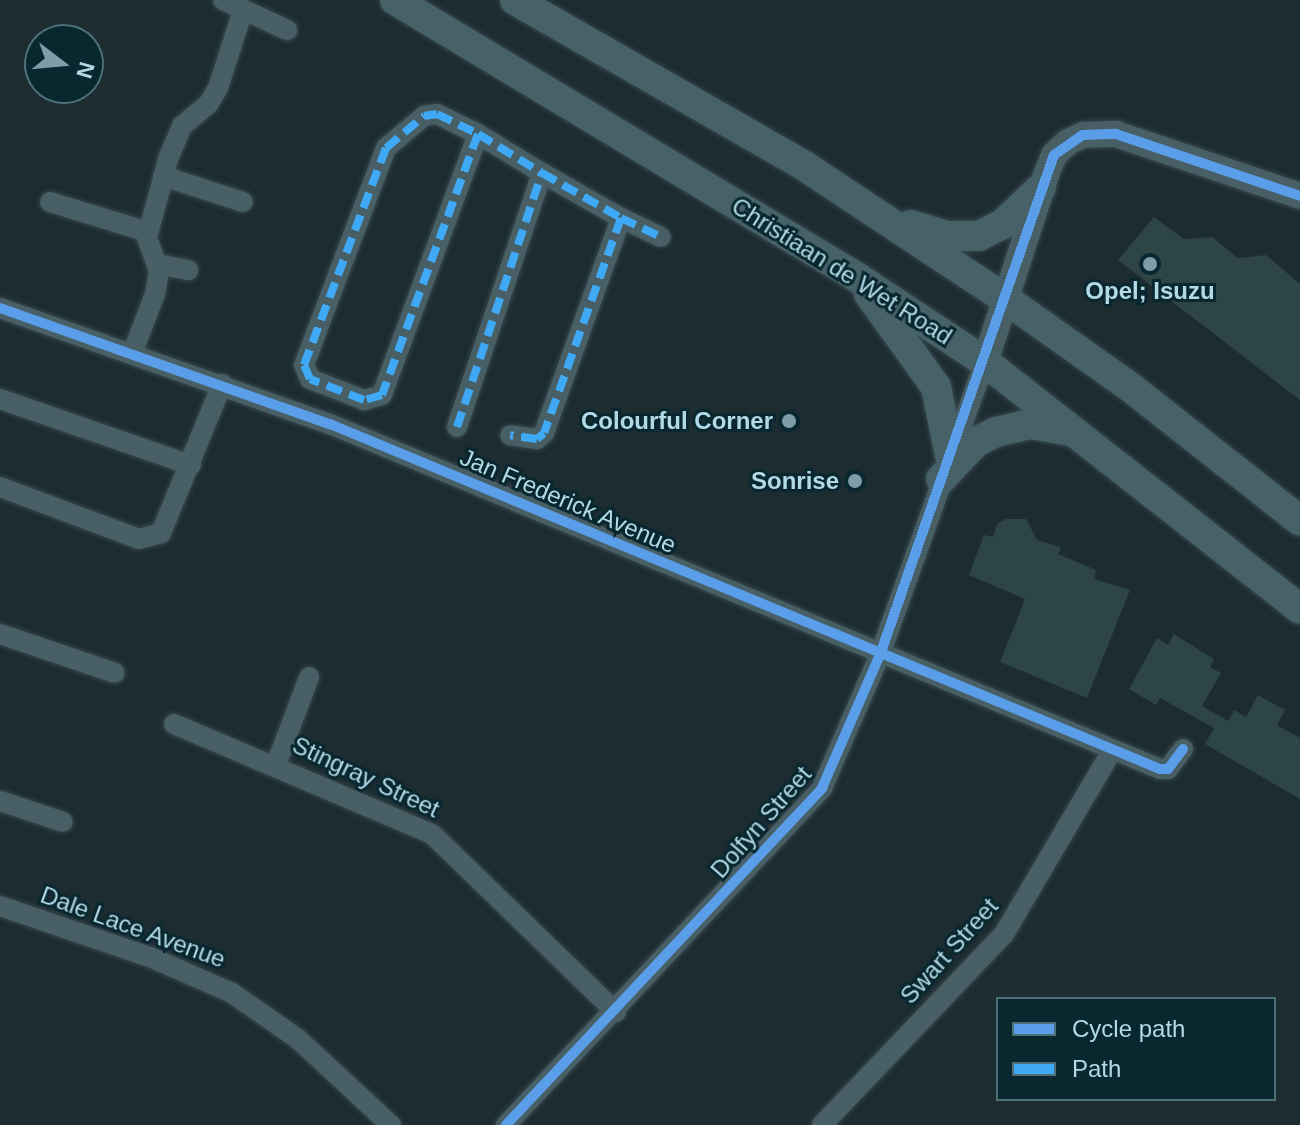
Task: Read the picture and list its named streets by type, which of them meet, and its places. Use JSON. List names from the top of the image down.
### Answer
{
  "streets": {
    "main road": ["Christiaan de Wet Road"],
    "street": [
      "Jan Frederick Avenue",
      "Stingray Street",
      "Dolfyn Street",
      "Dale Lace Avenue",
      "Swart Street"
    ]
  },
  "crossings": [
    ["Christiaan de Wet Road", "Dolfyn Street"],
    ["Jan Frederick Avenue", "Dolfyn Street"],
    ["Jan Frederick Avenue", "Swart Street"],
    ["Stingray Street", "Dolfyn Street"]
  ],
  "places": ["Opel; Isuzu", "Colourful Corner", "Sonrise"],
  "legend": ["Cycle path", "Path"],
  "north": "right"
}
